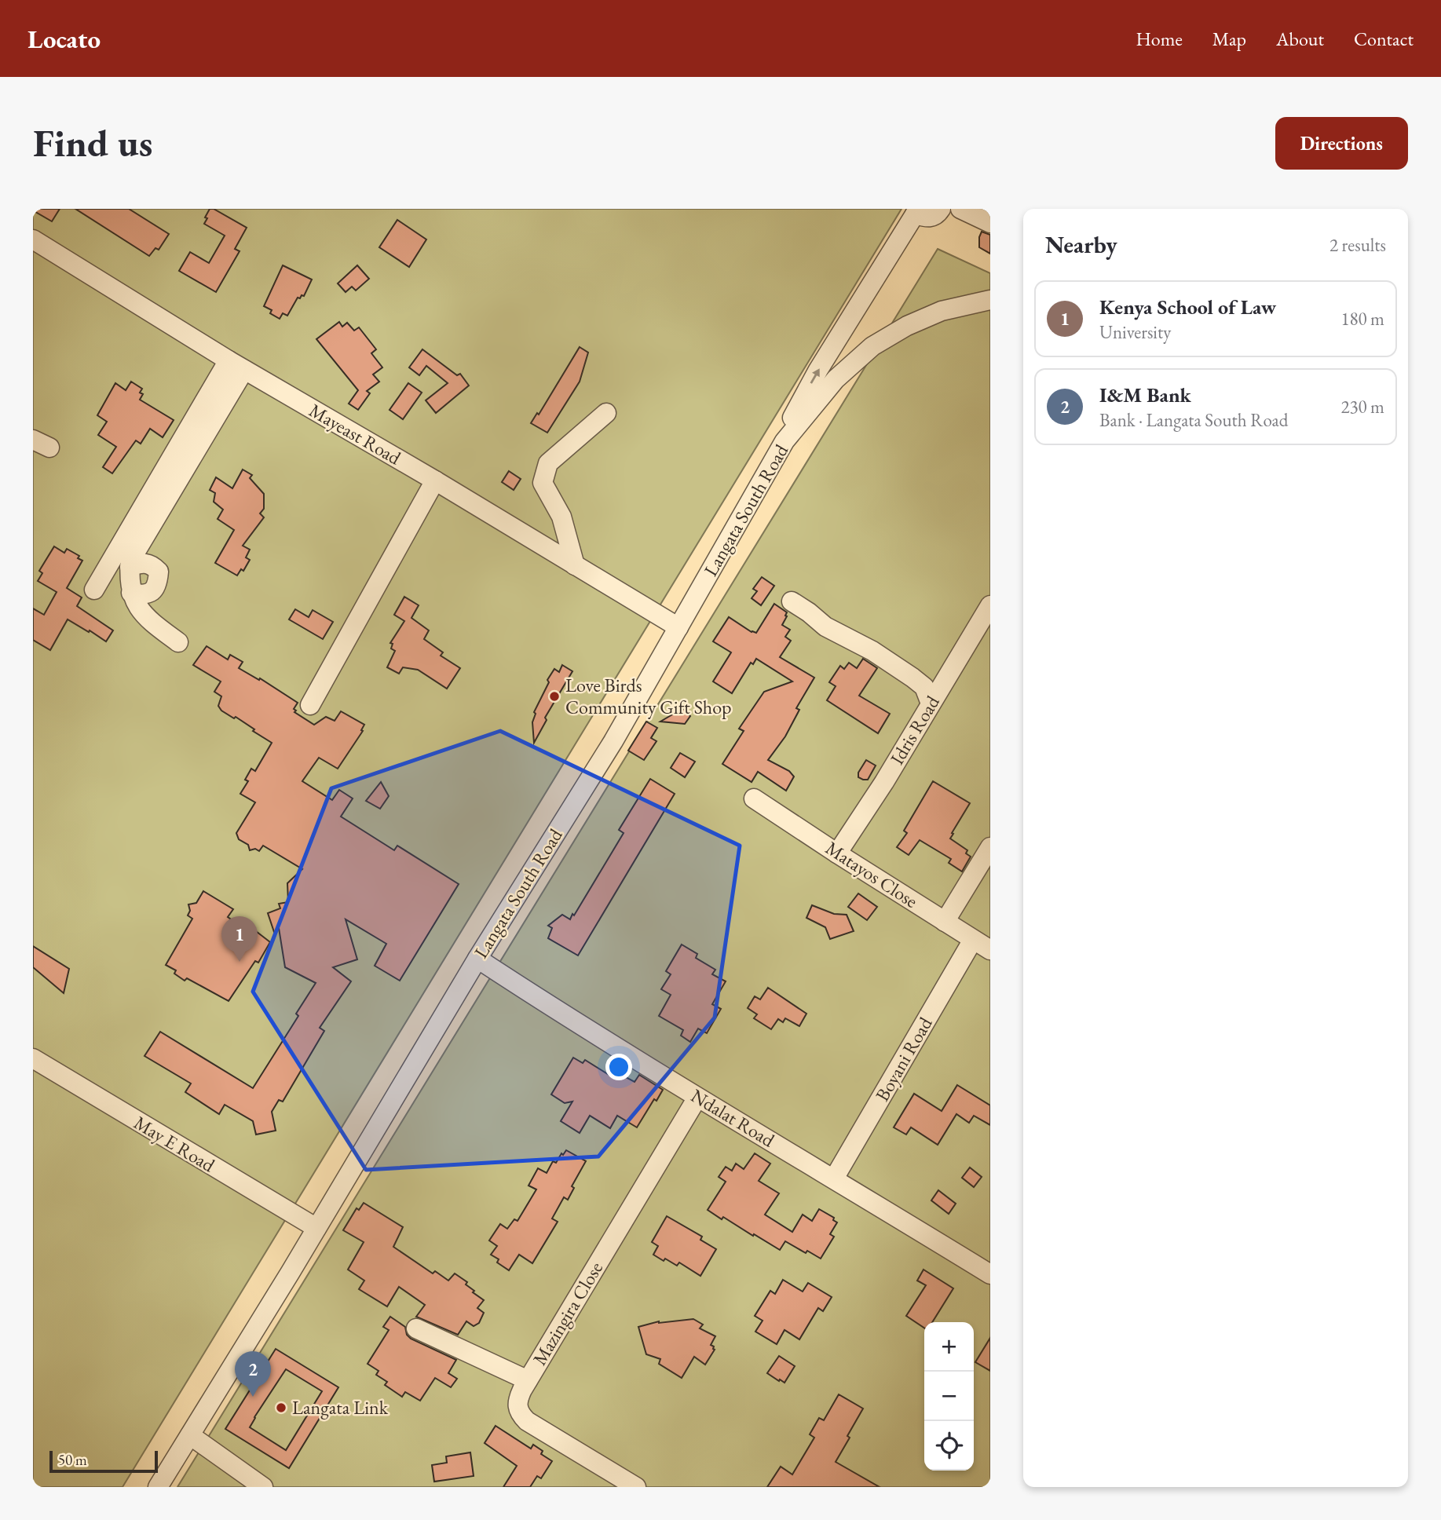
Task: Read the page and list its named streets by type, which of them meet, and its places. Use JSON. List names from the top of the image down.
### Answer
{
  "streets": {
    "street": [
      "Mayeast Road",
      "Langata South Road",
      "Idris Road",
      "Matayos Close",
      "Boyani Road",
      "Ndalat Road",
      "May E Road",
      "Mazingira Close"
    ]
  },
  "crossings": [
    ["Mayeast Road", "Langata South Road"],
    ["Langata South Road", "Ndalat Road"],
    ["Langata South Road", "May E Road"],
    ["Idris Road", "Matayos Close"],
    ["Matayos Close", "Boyani Road"],
    ["Boyani Road", "Ndalat Road"],
    ["Ndalat Road", "Mazingira Close"]
  ],
  "places": ["Love Birds Community Gift Shop", "Langata Link"],
  "scale_bar": "50 m",
  "page": {
    "header": "Locato",
    "nav": [
      "Home",
      "Map",
      "About",
      "Contact"
    ],
    "buttons": "Directions",
    "title": "Find us",
    "heading": ["Nearby", "2 results"],
    "list": [
      {
        "mark": "1",
        "name": "Kenya School of Law",
        "note": "University",
        "value": "180 m"
      },
      {
        "mark": "2",
        "name": "I&M Bank",
        "note": "Bank · Langata South Road",
        "value": "230 m"
      }
    ],
    "pins": ["1", "2"],
    "map_buttons": ["+", "−"],
    "scale": "50 m"
  }
}
